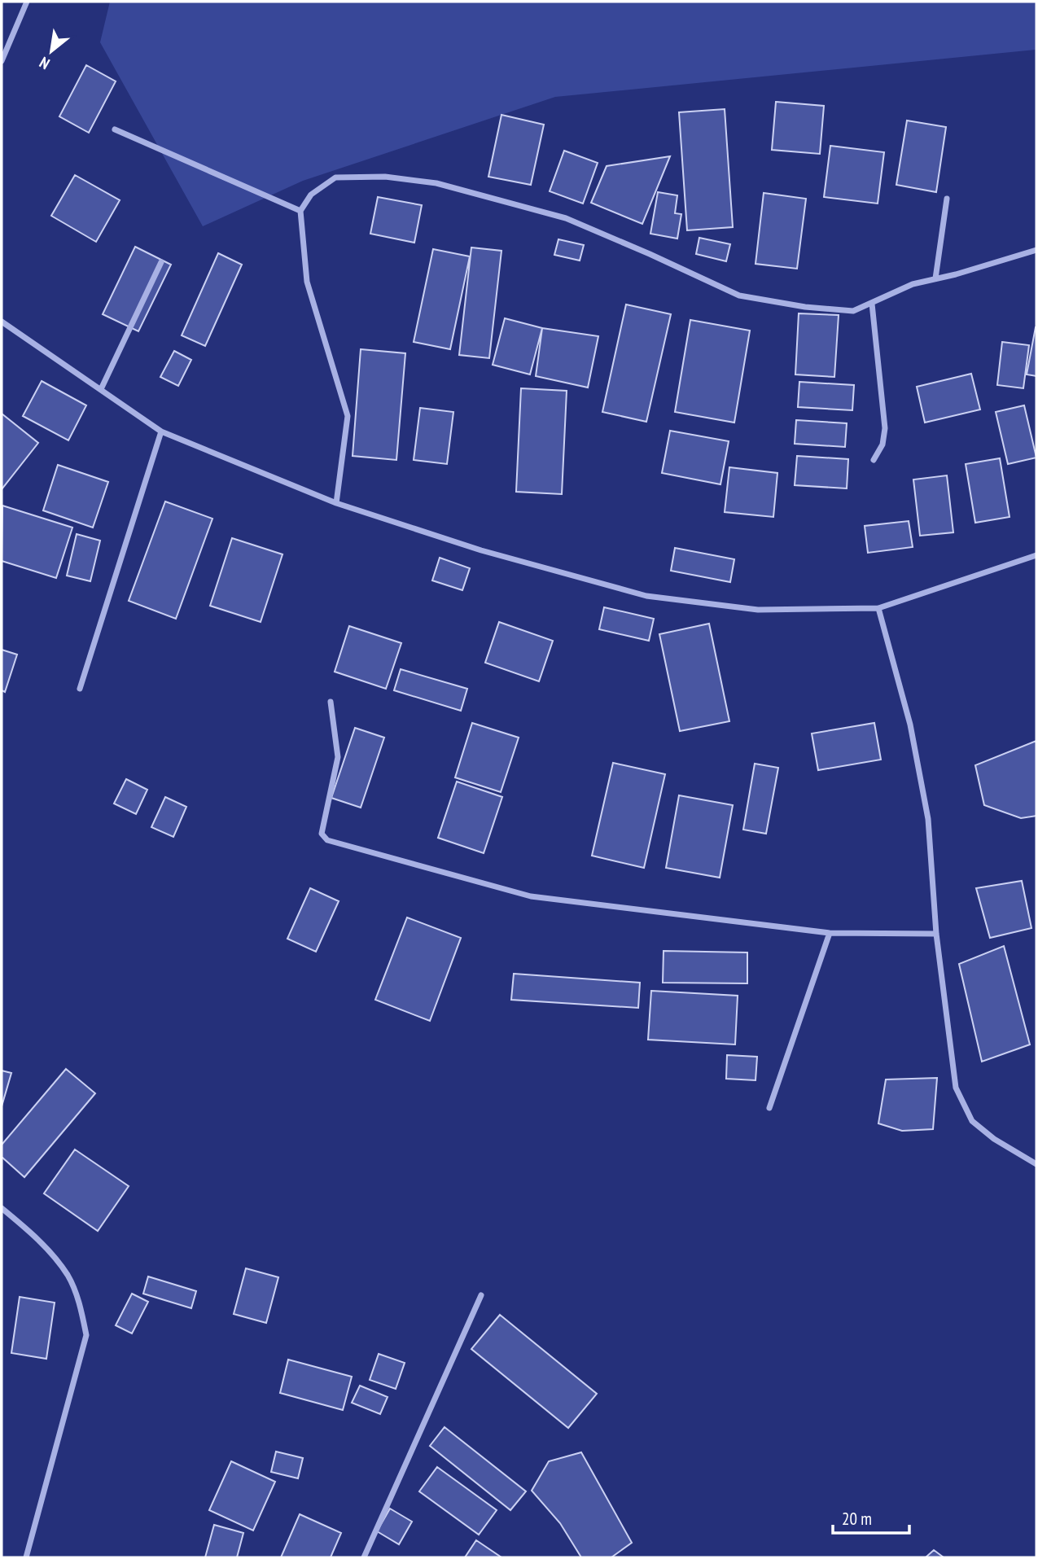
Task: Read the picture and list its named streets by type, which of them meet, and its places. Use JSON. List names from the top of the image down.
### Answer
{
  "scale_bar": "20 m",
  "north": "bottom left"
}
